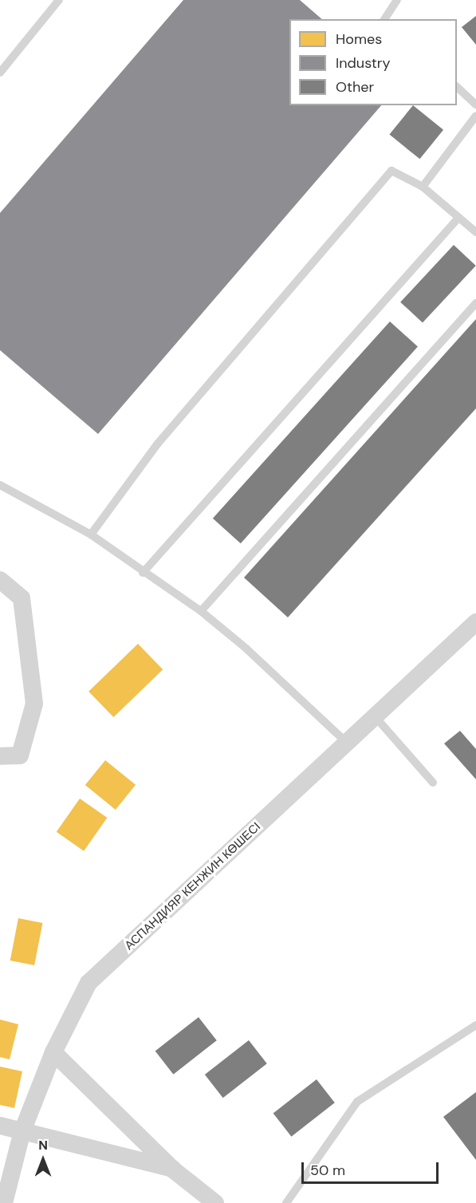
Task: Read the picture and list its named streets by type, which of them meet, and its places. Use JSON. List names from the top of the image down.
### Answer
{
  "streets": {
    "street": ["АСПАНДИЯР КЕНЖИН КӨШЕСІ"]
  },
  "legend": ["Homes", "Industry", "Other"],
  "scale_bar": "50 m",
  "north": "top"
}
